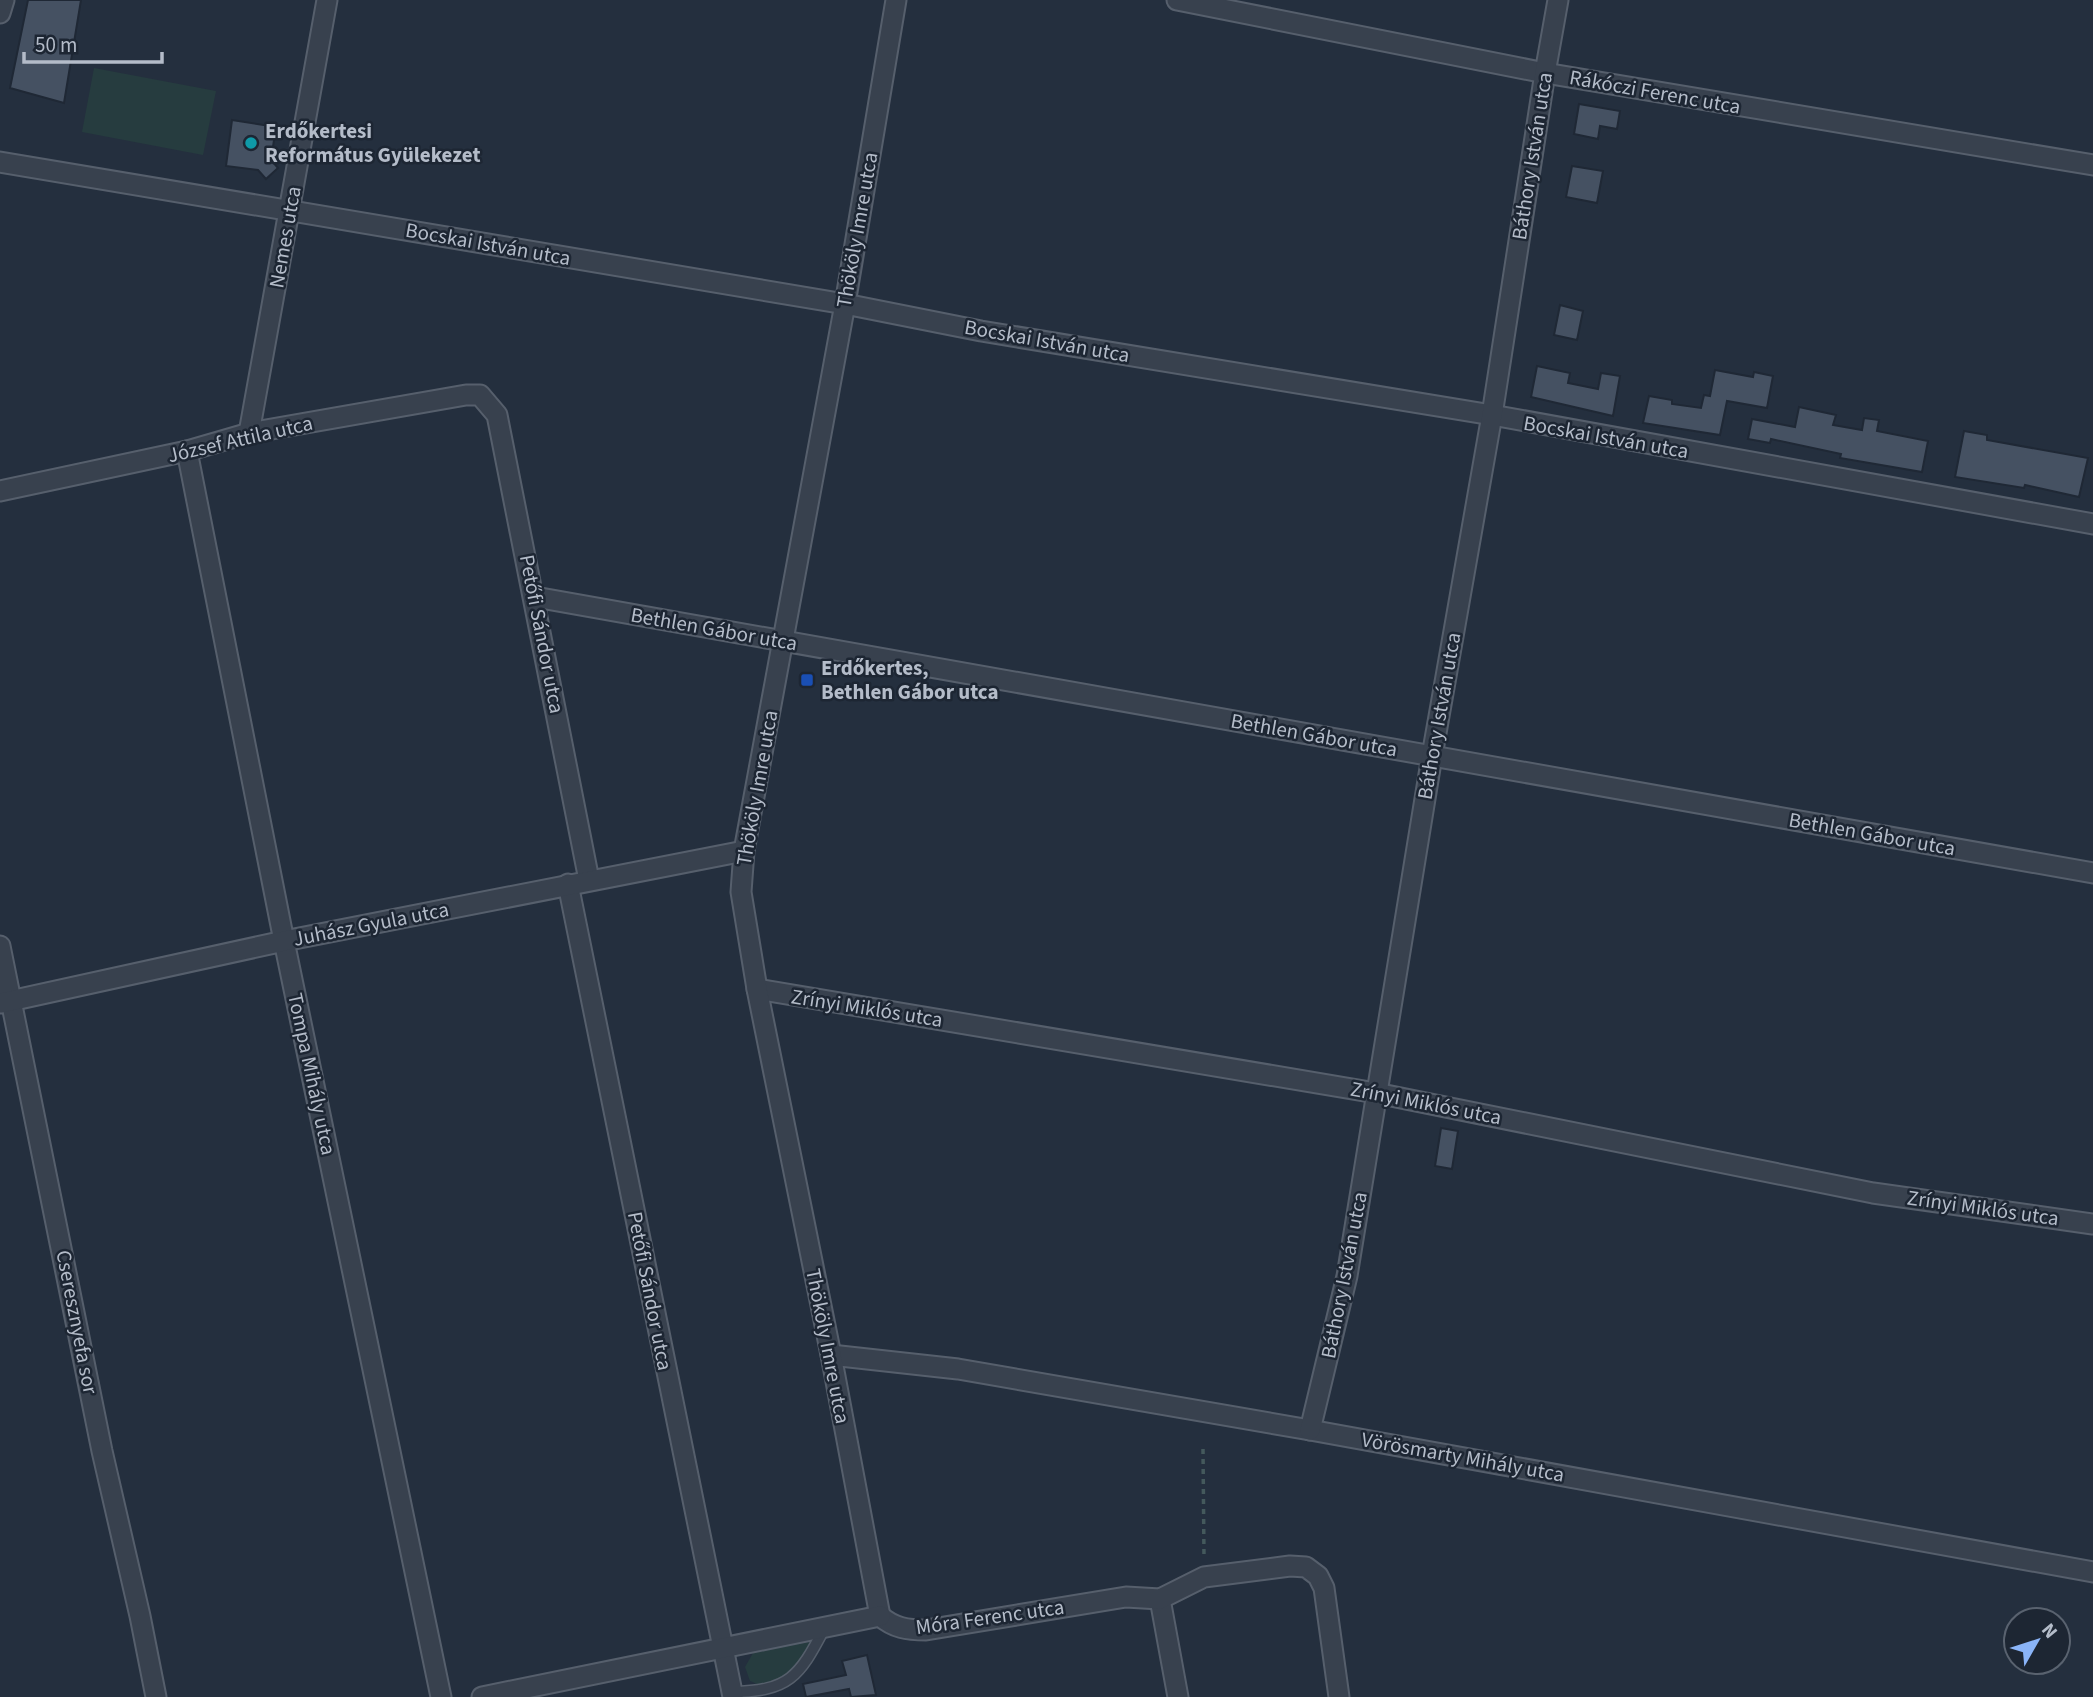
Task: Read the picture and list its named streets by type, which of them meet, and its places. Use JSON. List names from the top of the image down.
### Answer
{
  "streets": {
    "street": [
      "Rákóczi Ferenc utca",
      "Báthory István utca",
      "Thököly Imre utca",
      "Nemes utca",
      "Bocskai István utca",
      "József Attila utca",
      "Bethlen Gábor utca",
      "Petőfi Sándor utca",
      "Juhász Gyula utca",
      "Zrínyi Miklós utca",
      "Tompa Mihály utca",
      "Cseresznyefa sor",
      "Vörösmarty Mihály utca",
      "Móra Ferenc utca"
    ]
  },
  "crossings": [
    ["Rákóczi Ferenc utca", "Báthory István utca"],
    ["Báthory István utca", "Bocskai István utca"],
    ["Báthory István utca", "Bethlen Gábor utca"],
    ["Báthory István utca", "Zrínyi Miklós utca"],
    ["Báthory István utca", "Vörösmarty Mihály utca"],
    ["Thököly Imre utca", "Bocskai István utca"],
    ["Thököly Imre utca", "Bethlen Gábor utca"],
    ["Thököly Imre utca", "Juhász Gyula utca"],
    ["Thököly Imre utca", "Zrínyi Miklós utca"],
    ["Thököly Imre utca", "Vörösmarty Mihály utca"],
    ["Thököly Imre utca", "Móra Ferenc utca"],
    ["Nemes utca", "Bocskai István utca"],
    ["Nemes utca", "József Attila utca"],
    ["József Attila utca", "Petőfi Sándor utca"],
    ["József Attila utca", "Tompa Mihály utca"],
    ["Bethlen Gábor utca", "Petőfi Sándor utca"],
    ["Petőfi Sándor utca", "Juhász Gyula utca"],
    ["Juhász Gyula utca", "Tompa Mihály utca"],
    ["Juhász Gyula utca", "Cseresznyefa sor"]
  ],
  "places": {
    "other": ["Erdőkertesi Református Gyülekezet"],
    "transit": ["Erdőkertes, Bethlen Gábor utca"]
  },
  "scale_bar": "50 m",
  "north": "top right"
}
